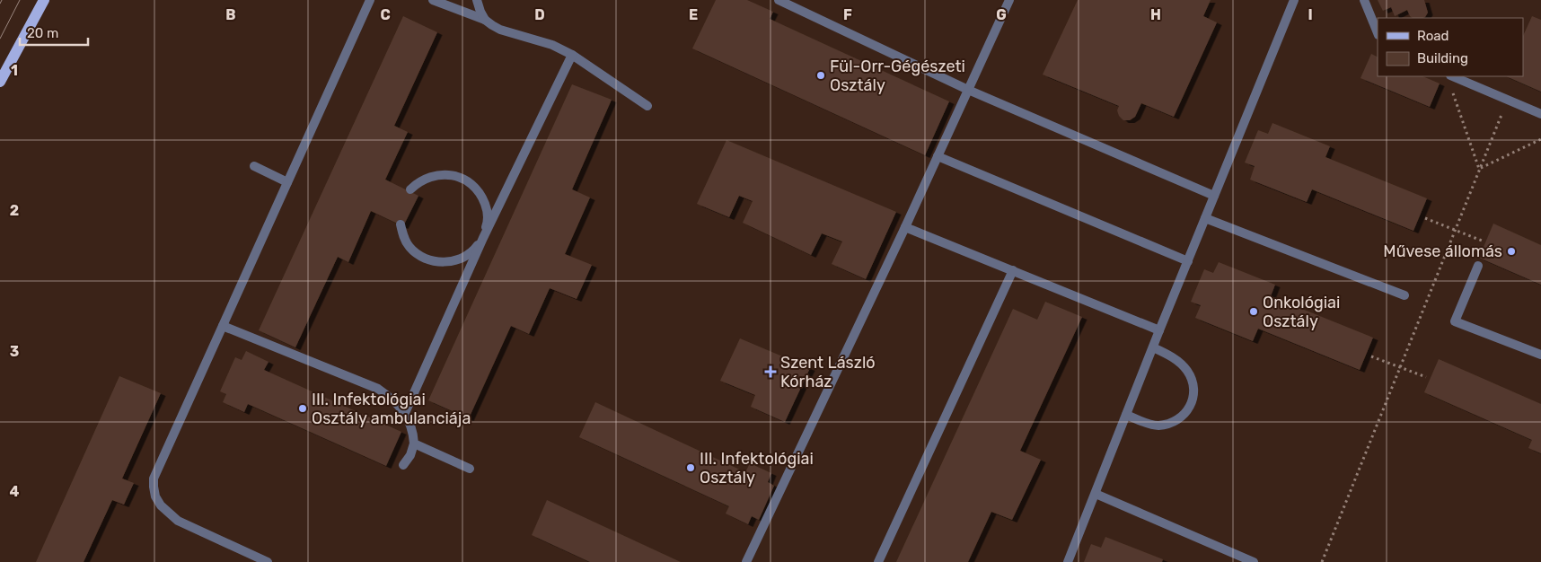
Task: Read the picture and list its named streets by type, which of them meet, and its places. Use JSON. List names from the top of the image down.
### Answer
{
  "places": {
    "other": [
      "Fül-Orr-Gégészeti Osztály",
      "Művese állomás",
      "Onkológiai Osztály",
      "III. Infektológiai Osztály ambulanciája",
      "III. Infektológiai Osztály"
    ],
    "health": ["Szent László Kórház"]
  },
  "legend": ["Road", "Building"],
  "scale_bar": "20 m",
  "grid": {
    "columns": [
      "B",
      "C",
      "D",
      "E",
      "F",
      "G",
      "H",
      "I"
    ],
    "rows": [
      "1",
      "2",
      "3",
      "4"
    ]
  }
}
